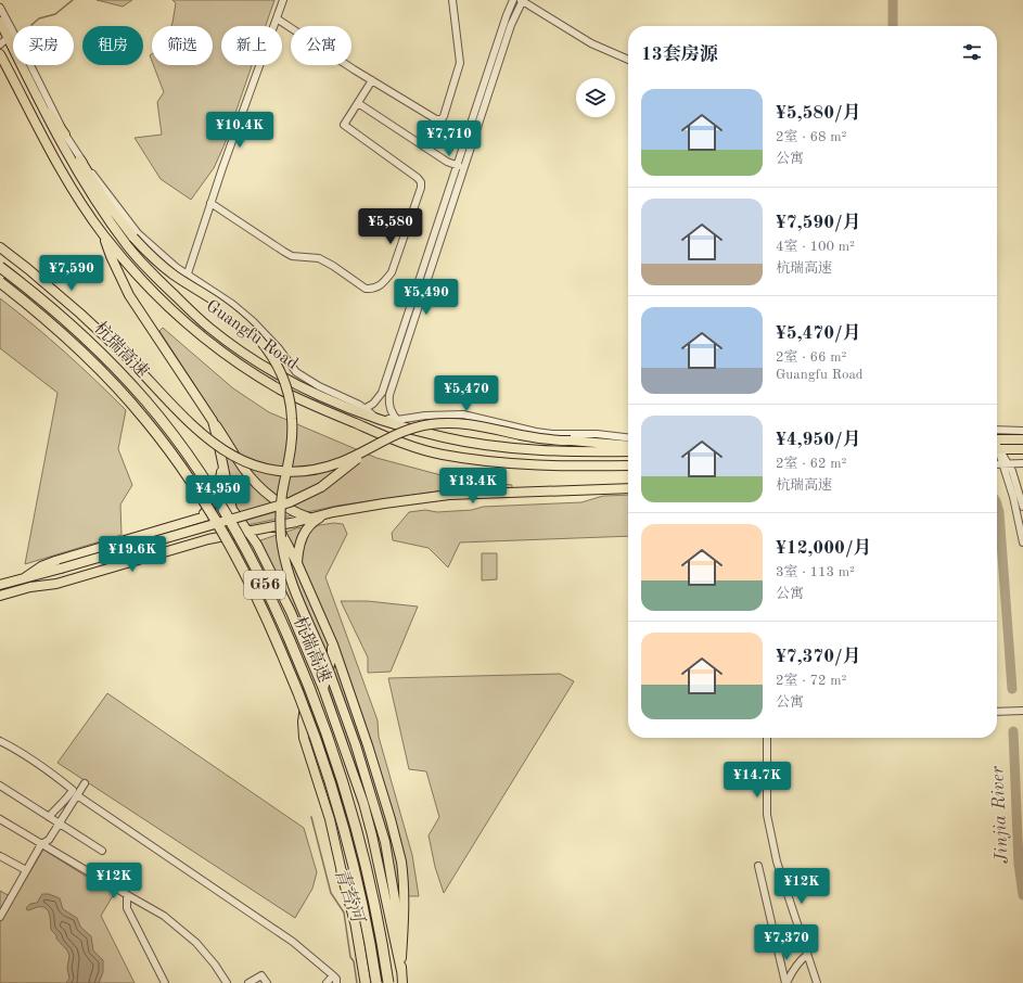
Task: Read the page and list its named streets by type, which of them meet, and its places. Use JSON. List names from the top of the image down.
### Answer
{
  "streets": {
    "highway": ["杭瑞高速", "G56"],
    "main road": ["Guangfu Road"]
  },
  "water": ["Jinjia River", "青苔河"],
  "page": {
    "chip": [
      "买房",
      "租房",
      "筛选",
      "新上",
      "公寓"
    ],
    "heading": "13套房源",
    "list": [
      {
        "name": "¥5,580/月",
        "note": "2室 · 68 m² · 公寓"
      },
      {
        "name": "¥7,590/月",
        "note": "4室 · 100 m² · 杭瑞高速"
      },
      {
        "name": "¥5,470/月",
        "note": "2室 · 66 m² · Guangfu Road"
      },
      {
        "name": "¥4,950/月",
        "note": "2室 · 62 m² · 杭瑞高速"
      },
      {
        "name": "¥12,000/月",
        "note": "3室 · 113 m² · 公寓"
      },
      {
        "name": "¥7,370/月",
        "note": "2室 · 72 m² · 公寓"
      }
    ],
    "price": [
      "¥10.4K",
      "¥7,710",
      "¥5,580",
      "¥7,590",
      "¥5,490",
      "¥5,470",
      "¥13.4K",
      "¥4,950",
      "¥19.6K",
      "¥14.7K",
      "¥12K",
      "¥12K",
      "¥7,370"
    ]
  }
}
